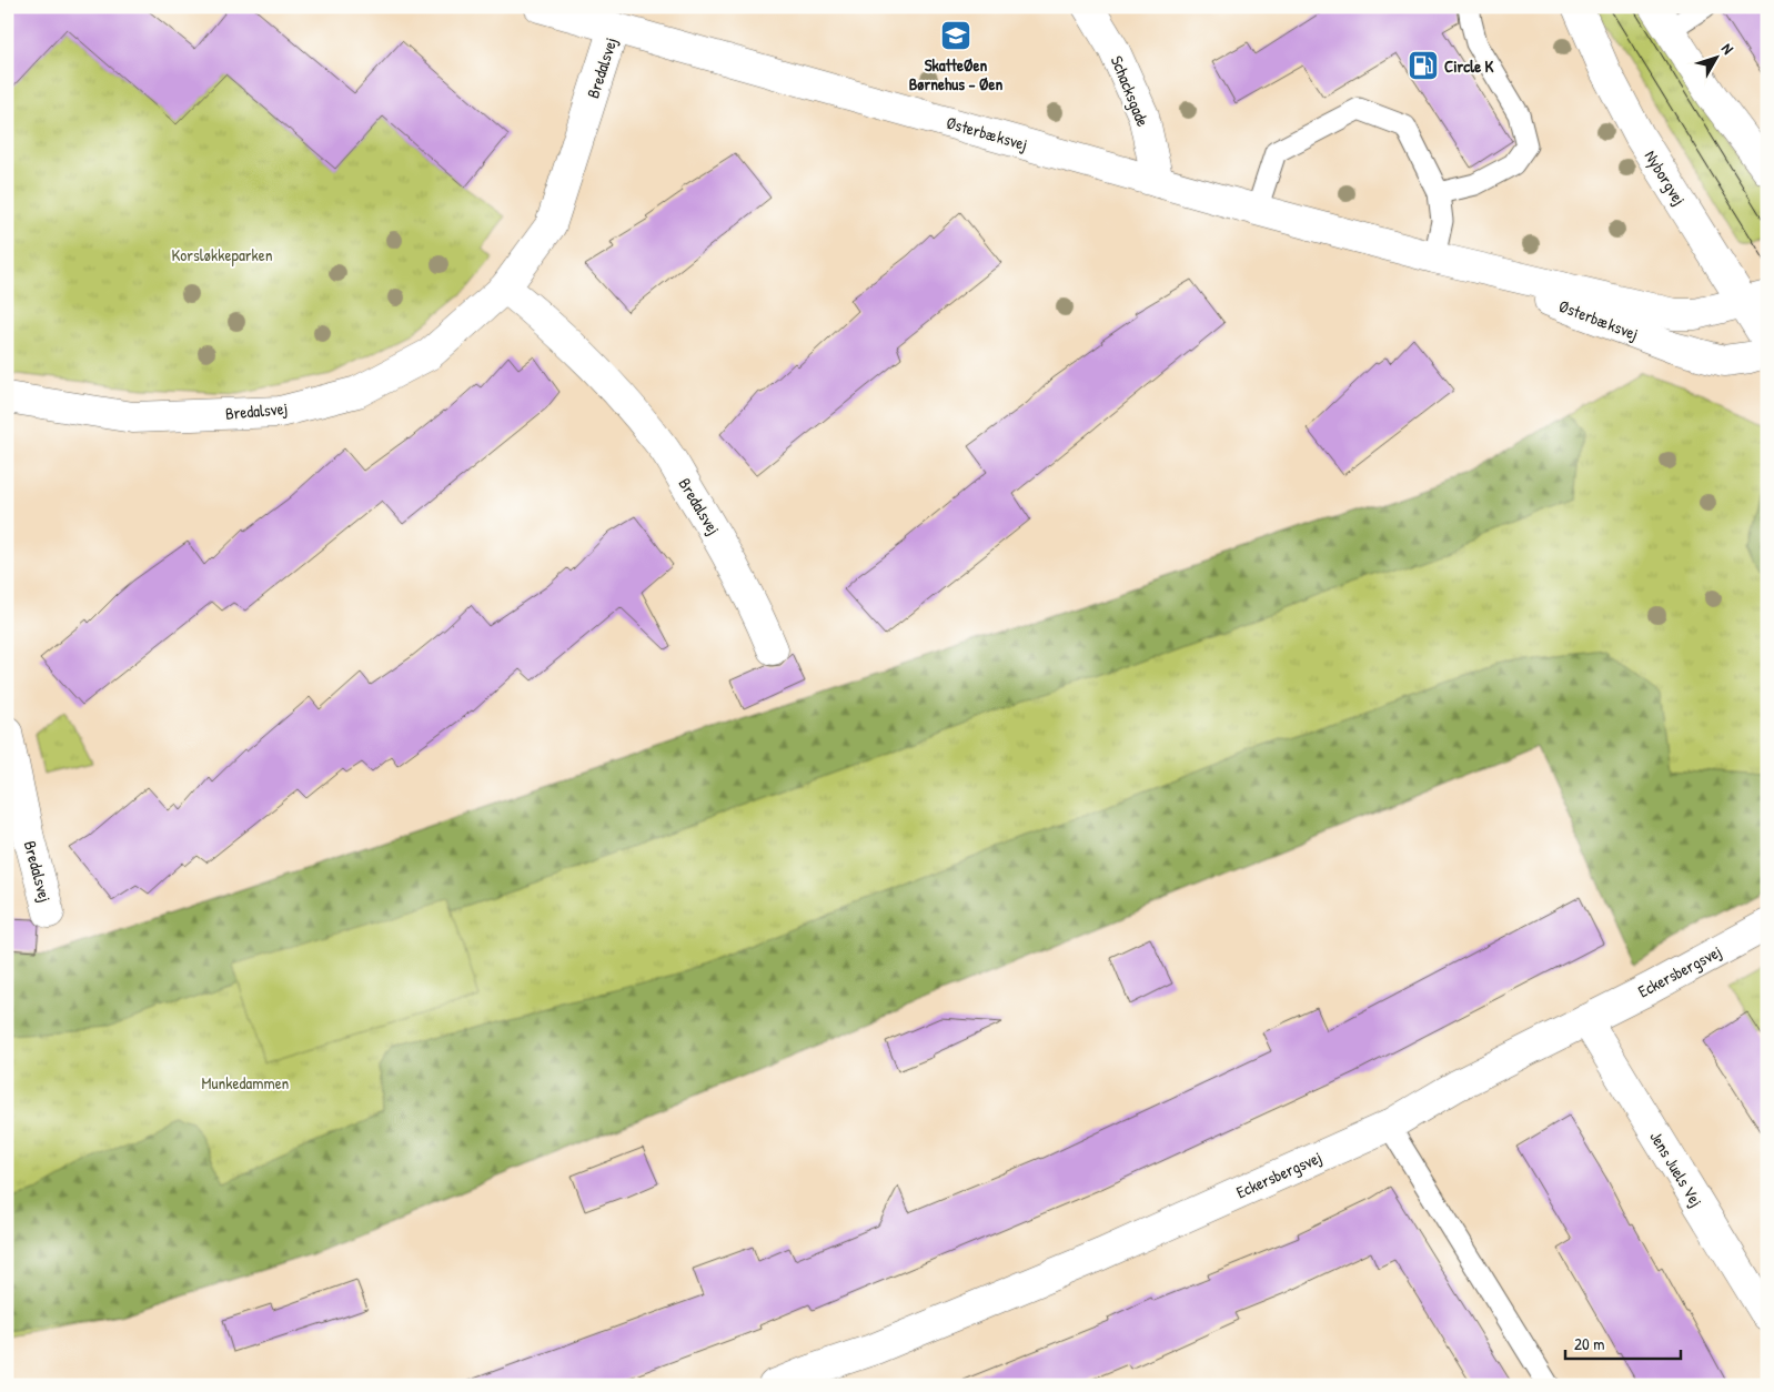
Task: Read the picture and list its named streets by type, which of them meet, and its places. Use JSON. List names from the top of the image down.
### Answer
{
  "streets": {
    "street": [
      "Bredalsvej",
      "Schacksgade",
      "Østerbæksvej",
      "Nyborgvej",
      "Eckersbergsvej",
      "Jens Juels Vej"
    ]
  },
  "crossings": [
    ["Bredalsvej", "Østerbæksvej"],
    ["Schacksgade", "Østerbæksvej"],
    ["Østerbæksvej", "Nyborgvej"],
    ["Eckersbergsvej", "Jens Juels Vej"]
  ],
  "parks": ["Korsløkkeparken", "Munkedammen"],
  "places": {
    "school or university": ["SkatteØen Børnehus - Øen"],
    "fuel station": ["Circle K"]
  },
  "scale_bar": "20 m",
  "north": "top right"
}
